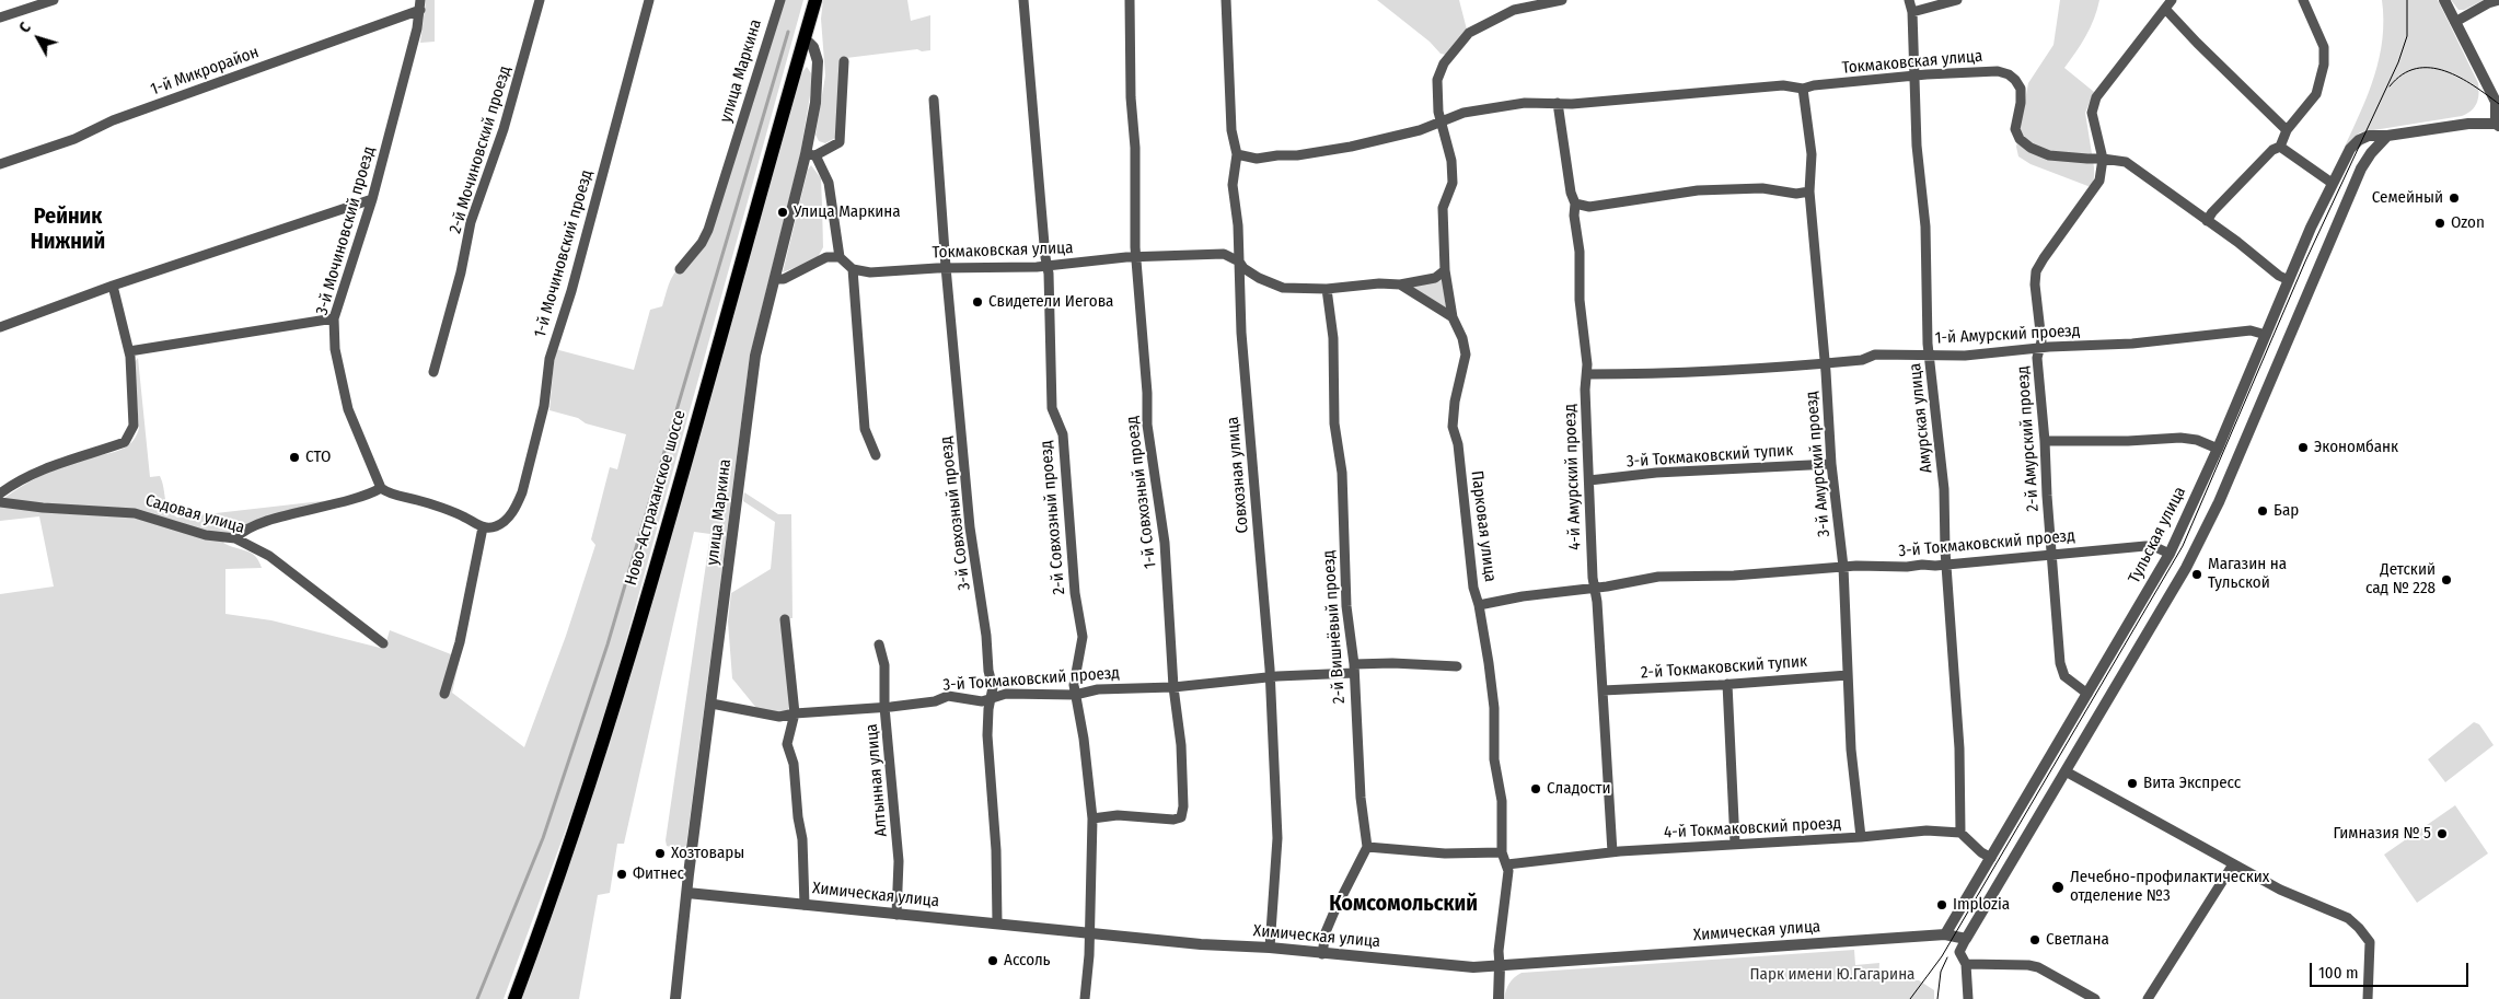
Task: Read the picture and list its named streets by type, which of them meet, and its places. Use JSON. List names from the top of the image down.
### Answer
{
  "streets": {
    "main road": ["Ново-Астраханское шоссе"],
    "street": [
      "Токмаковская улица",
      "1-й Микрорайон",
      "улица Маркина",
      "2-й Мочиновский проезд",
      "3-й Мочиновский проезд",
      "1-й Мочиновский проезд",
      "1-й Амурский проезд",
      "Амурская улица",
      "2-й Амурский проезд",
      "3-й Токмаковский тупик",
      "3-й Амурский проезд",
      "Совхозная улица",
      "4-й Амурский проезд",
      "1-й Совхозный проезд",
      "3-й Совхозный проезд",
      "Садовая улица",
      "2-й Совхозный проезд",
      "Парковая улица",
      "Тульская улица",
      "3-й Токмаковский проезд",
      "2-й Вишнёвый проезд",
      "2-й Токмаковский тупик",
      "Алтынная улица",
      "4-й Токмаковский проезд",
      "Химическая улица"
    ]
  },
  "crossings": [
    ["Токмаковская улица", "Амурская улица"],
    ["Токмаковская улица", "2-й Амурский проезд"],
    ["Токмаковская улица", "3-й Амурский проезд"],
    ["Токмаковская улица", "Совхозная улица"],
    ["Токмаковская улица", "4-й Амурский проезд"],
    ["Токмаковская улица", "1-й Совхозный проезд"],
    ["Токмаковская улица", "3-й Совхозный проезд"],
    ["Токмаковская улица", "2-й Совхозный проезд"],
    ["Токмаковская улица", "Парковая улица"],
    ["Токмаковская улица", "Тульская улица"],
    ["1-й Микрорайон", "3-й Мочиновский проезд"],
    ["улица Маркина", "Ново-Астраханское шоссе"],
    ["улица Маркина", "3-й Токмаковский проезд"],
    ["улица Маркина", "Химическая улица"],
    ["1-й Амурский проезд", "Амурская улица"],
    ["1-й Амурский проезд", "2-й Амурский проезд"],
    ["1-й Амурский проезд", "3-й Амурский проезд"],
    ["1-й Амурский проезд", "4-й Амурский проезд"],
    ["1-й Амурский проезд", "Тульская улица"],
    ["Амурская улица", "3-й Токмаковский проезд"],
    ["Амурская улица", "4-й Токмаковский проезд"],
    ["2-й Амурский проезд", "Тульская улица"],
    ["2-й Амурский проезд", "3-й Токмаковский проезд"],
    ["3-й Токмаковский тупик", "3-й Амурский проезд"],
    ["3-й Токмаковский тупик", "4-й Амурский проезд"],
    ["3-й Амурский проезд", "3-й Токмаковский проезд"],
    ["3-й Амурский проезд", "2-й Токмаковский тупик"],
    ["3-й Амурский проезд", "4-й Токмаковский проезд"],
    ["Совхозная улица", "3-й Токмаковский проезд"],
    ["Совхозная улица", "Химическая улица"],
    ["4-й Амурский проезд", "3-й Токмаковский проезд"],
    ["4-й Амурский проезд", "2-й Токмаковский тупик"],
    ["4-й Амурский проезд", "4-й Токмаковский проезд"],
    ["1-й Совхозный проезд", "2-й Совхозный проезд"],
    ["1-й Совхозный проезд", "3-й Токмаковский проезд"],
    ["3-й Совхозный проезд", "3-й Токмаковский проезд"],
    ["3-й Совхозный проезд", "Химическая улица"],
    ["2-й Совхозный проезд", "3-й Токмаковский проезд"],
    ["2-й Совхозный проезд", "Химическая улица"],
    ["Парковая улица", "3-й Токмаковский проезд"],
    ["Парковая улица", "4-й Токмаковский проезд"],
    ["Парковая улица", "Химическая улица"],
    ["Тульская улица", "3-й Токмаковский проезд"],
    ["Тульская улица", "Химическая улица"],
    ["3-й Токмаковский проезд", "2-й Вишнёвый проезд"],
    ["3-й Токмаковский проезд", "Алтынная улица"],
    ["Алтынная улица", "Химическая улица"]
  ],
  "districts": ["Рейник Нижний", "Комсомольский"],
  "parks": ["Парк имени Ю.Гагарина"],
  "places": [
    "Семейный",
    "Улица Маркина",
    "Ozon",
    "Свидетели Иегова",
    "Экономбанк",
    "СТО",
    "Бар",
    "Магазин на Тульской",
    "Детский сад № 228",
    "Вита Экспресс",
    "Сладости",
    "Гимназия № 5",
    "Хозтовары",
    "Фитнес",
    "Лечебно-профилактических отделение №3",
    "Implozia",
    "Светлана",
    "Ассоль"
  ],
  "scale_bar": "100 m",
  "north": "top left"
}
